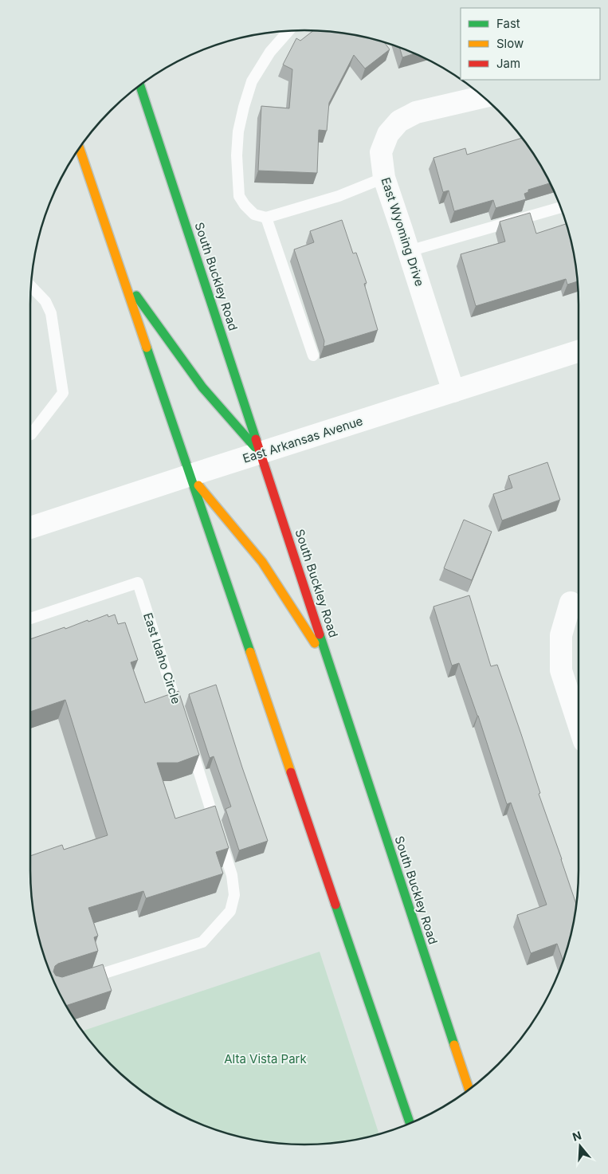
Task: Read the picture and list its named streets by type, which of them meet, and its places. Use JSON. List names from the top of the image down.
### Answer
{
  "streets": {
    "main road": ["South Buckley Road"],
    "street": ["East Wyoming Drive", "East Arkansas Avenue"],
    "lane": ["East Idaho Circle"]
  },
  "crossings": [
    ["East Wyoming Drive", "East Arkansas Avenue"],
    ["South Buckley Road", "East Arkansas Avenue"]
  ],
  "parks": ["Alta Vista Park"],
  "legend": ["Fast", "Slow", "Jam"],
  "north": "top"
}
